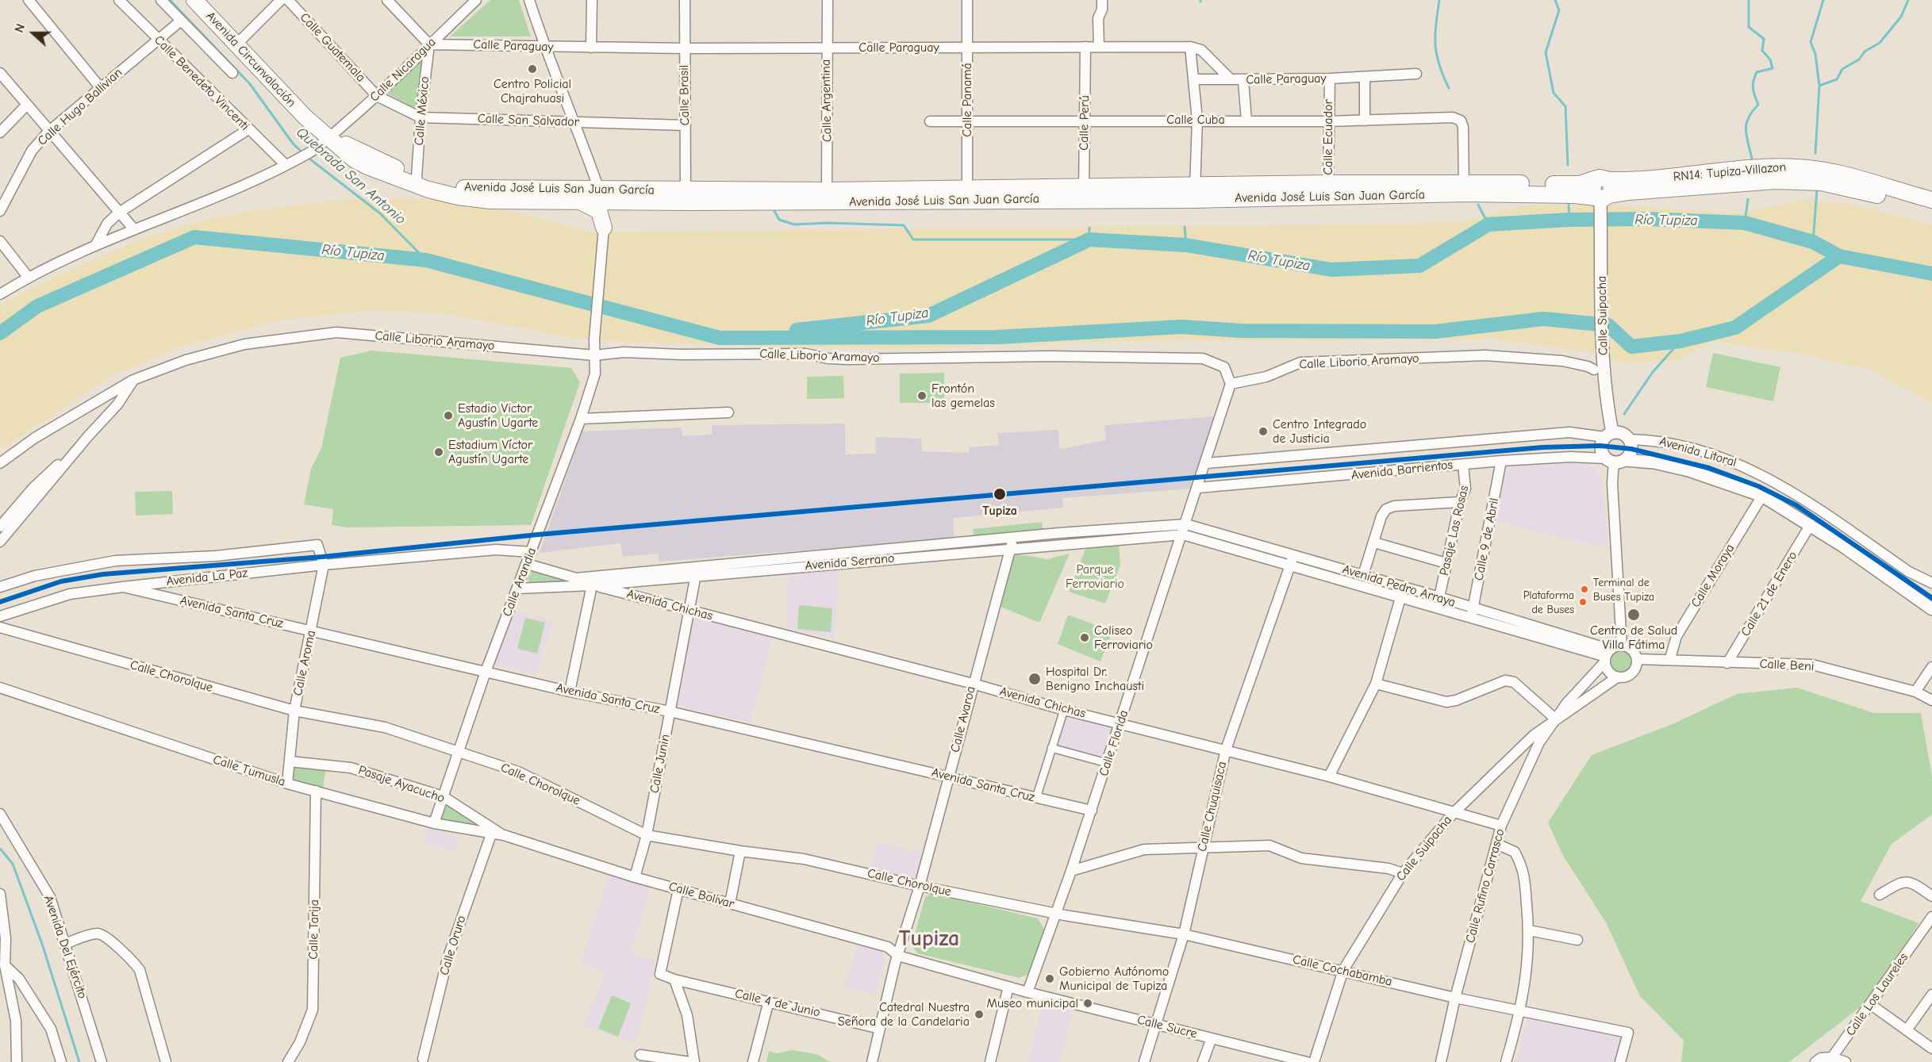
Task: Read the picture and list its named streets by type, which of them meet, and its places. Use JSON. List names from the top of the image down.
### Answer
{
  "streets": {
    "highway": ["Avenida Circunvalación", "RN14: Tupiza-Villazon", "Avenida José Luis San Juan García"],
    "street": [
      "Calle Paraguay",
      "Calle Guatemala",
      "Calle Nicaragua",
      "Calle Benedeto Vincenti",
      "Calle Brasil",
      "Calle Panamá",
      "Calle Argentina",
      "Calle Hugo Ballivian",
      "Calle México",
      "Calle Cuba",
      "Calle San Salvador",
      "Calle Perú",
      "Calle Ecuador",
      "Calle Suipacha",
      "Calle Liborio Aramayo",
      "Avenida Litoral",
      "Avenida Barrientos",
      "Pasaje Las Rosas",
      "Calle 9 de Abril",
      "Avenida Serrano",
      "Calle Moraya",
      "Avenida La Paz",
      "Calle Arandia",
      "Avenida Pedro Arraya",
      "Calle 21 de Enero",
      "Avenida Chichas",
      "Avenida Santa Cruz",
      "Calle Aroma",
      "Calle Beni",
      "Calle Chorolque",
      "Calle Avaroa",
      "Calle Florida",
      "Calle Junin",
      "Calle Tumusla",
      "Pasaje Ayacucho",
      "Calle Chuquisaca",
      "Calle Rufino Carrasco",
      "Calle Bolivar",
      "Calle Tarija",
      "Calle Oruro",
      "Avenida Del Ejército",
      "Calle Cochabamba",
      "Calle Los Laureles",
      "Calle 4 de Junio",
      "Calle Sucre"
    ]
  },
  "crossings": [
    ["Calle Paraguay", "Calle Nicaragua"],
    ["Calle Paraguay", "Calle Brasil"],
    ["Calle Paraguay", "Calle Panamá"],
    ["Calle Paraguay", "Calle Argentina"],
    ["Calle Paraguay", "Calle México"],
    ["Calle Paraguay", "Calle Perú"],
    ["Calle Paraguay", "Calle Ecuador"],
    ["Calle Guatemala", "Calle Nicaragua"],
    ["Calle Guatemala", "Calle San Salvador"],
    ["Avenida Circunvalación", "Calle Nicaragua"],
    ["Avenida Circunvalación", "Avenida José Luis San Juan García"],
    ["Calle Nicaragua", "Calle Benedeto Vincenti"],
    ["Calle Nicaragua", "Calle México"],
    ["Calle Nicaragua", "Calle San Salvador"],
    ["Calle Nicaragua", "Avenida José Luis San Juan García"],
    ["Calle Benedeto Vincenti", "Calle Hugo Ballivian"],
    ["Calle Brasil", "Calle San Salvador"],
    ["Calle Brasil", "Avenida José Luis San Juan García"],
    ["Calle Panamá", "Calle Cuba"],
    ["Calle Panamá", "Avenida José Luis San Juan García"],
    ["Calle Argentina", "Avenida José Luis San Juan García"],
    ["Calle México", "Calle San Salvador"],
    ["Calle México", "Avenida José Luis San Juan García"],
    ["Calle Cuba", "Calle Perú"],
    ["Calle Cuba", "Calle Ecuador"],
    ["Calle Cuba", "Avenida José Luis San Juan García"],
    ["Calle Perú", "Avenida José Luis San Juan García"],
    ["Calle Ecuador", "Avenida José Luis San Juan García"],
    ["RN14: Tupiza-Villazon", "Avenida José Luis San Juan García"],
    ["RN14: Tupiza-Villazon", "Calle Suipacha"],
    ["Avenida José Luis San Juan García", "Calle Suipacha"],
    ["Calle Suipacha", "Avenida Litoral"],
    ["Calle Suipacha", "Avenida Barrientos"],
    ["Calle Suipacha", "Avenida Pedro Arraya"],
    ["Calle Suipacha", "Avenida Chichas"],
    ["Calle Suipacha", "Calle Beni"],
    ["Calle Suipacha", "Calle Rufino Carrasco"],
    ["Calle Suipacha", "Calle Cochabamba"],
    ["Calle Liborio Aramayo", "Calle Arandia"],
    ["Calle Liborio Aramayo", "Calle Florida"],
    ["Avenida Litoral", "Avenida Barrientos"],
    ["Avenida Barrientos", "Pasaje Las Rosas"],
    ["Avenida Barrientos", "Calle 9 de Abril"],
    ["Avenida Barrientos", "Calle Moraya"],
    ["Avenida Barrientos", "Calle 21 de Enero"],
    ["Avenida Barrientos", "Calle Florida"],
    ["Pasaje Las Rosas", "Avenida Pedro Arraya"],
    ["Calle 9 de Abril", "Avenida Pedro Arraya"],
    ["Avenida Serrano", "Calle Arandia"],
    ["Avenida Serrano", "Avenida Pedro Arraya"],
    ["Avenida Serrano", "Avenida Chichas"],
    ["Avenida Serrano", "Calle Avaroa"],
    ["Avenida Serrano", "Calle Florida"],
    ["Avenida Serrano", "Calle Junin"],
    ["Calle Moraya", "Calle Beni"],
    ["Avenida La Paz", "Calle Arandia"],
    ["Avenida La Paz", "Avenida Santa Cruz"],
    ["Avenida La Paz", "Calle Aroma"],
    ["Calle Arandia", "Avenida Santa Cruz"],
    ["Calle Arandia", "Calle Chorolque"],
    ["Calle Arandia", "Calle Tumusla"],
    ["Calle Arandia", "Pasaje Ayacucho"],
    ["Avenida Pedro Arraya", "Calle Beni"],
    ["Avenida Pedro Arraya", "Calle Florida"],
    ["Avenida Pedro Arraya", "Calle Chuquisaca"],
    ["Calle 21 de Enero", "Calle Beni"],
    ["Avenida Chichas", "Calle Avaroa"],
    ["Avenida Chichas", "Calle Florida"],
    ["Avenida Chichas", "Calle Junin"],
    ["Avenida Chichas", "Calle Chuquisaca"],
    ["Avenida Chichas", "Calle Rufino Carrasco"],
    ["Avenida Santa Cruz", "Calle Aroma"],
    ["Avenida Santa Cruz", "Calle Avaroa"],
    ["Avenida Santa Cruz", "Calle Florida"],
    ["Avenida Santa Cruz", "Calle Junin"],
    ["Calle Aroma", "Calle Chorolque"],
    ["Calle Aroma", "Calle Tumusla"],
    ["Calle Aroma", "Pasaje Ayacucho"],
    ["Calle Chorolque", "Calle Avaroa"],
    ["Calle Chorolque", "Calle Florida"],
    ["Calle Chorolque", "Calle Junin"],
    ["Calle Chorolque", "Calle Cochabamba"],
    ["Calle Avaroa", "Calle Bolivar"],
    ["Calle Avaroa", "Calle 4 de Junio"],
    ["Calle Florida", "Calle Cochabamba"],
    ["Calle Florida", "Calle Sucre"],
    ["Calle Junin", "Calle Bolivar"],
    ["Calle Tumusla", "Pasaje Ayacucho"],
    ["Calle Tumusla", "Calle Bolivar"],
    ["Calle Tumusla", "Calle Tarija"],
    ["Calle Tumusla", "Calle Oruro"],
    ["Pasaje Ayacucho", "Calle Bolivar"],
    ["Calle Chuquisaca", "Calle Cochabamba"],
    ["Calle Chuquisaca", "Calle Sucre"],
    ["Calle Rufino Carrasco", "Calle Cochabamba"],
    ["Calle Bolivar", "Calle Sucre"]
  ],
  "districts": ["Tupiza"],
  "water": ["Quebrada San Antonio", "Río Tupiza"],
  "parks": ["Parque Ferroviario"],
  "places": [
    "Centro Policial Chajrahuasi",
    "Frontón las gemelas",
    "Estadio Victor Agustín Ugarte",
    "Centro Integrado de Justicia",
    "Estadium Víctor Agustín Ugarte",
    "Tupiza",
    "Terminal de Buses Tupiza",
    "Plataforma de Buses",
    "Centro de Salud Villa Fátima",
    "Coliseo Ferroviario",
    "Hospital Dr. Benigno Inchausti",
    "Gobierno Autónomo Municipal de Tupiza",
    "Museo municipal",
    "Catedral Nuestra Señora de la Candelaria"
  ],
  "north": "left"
}
